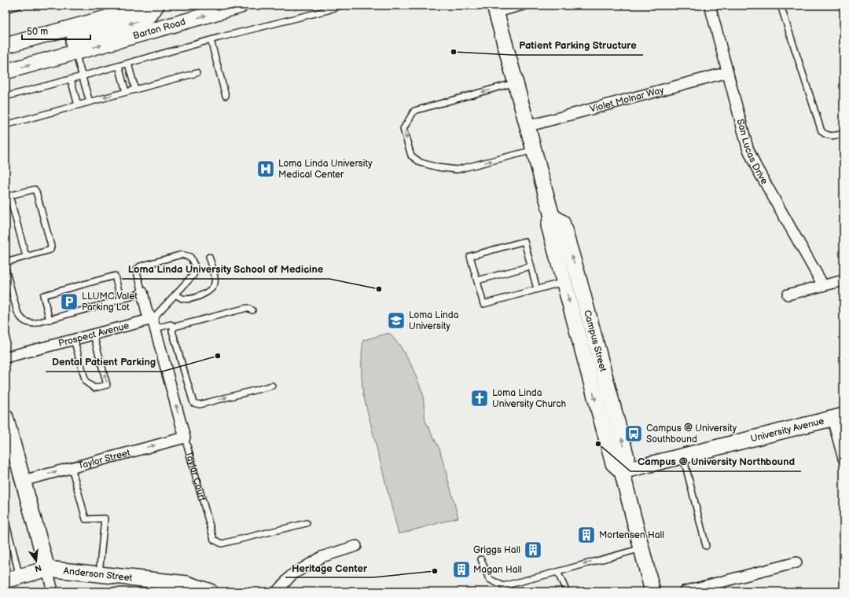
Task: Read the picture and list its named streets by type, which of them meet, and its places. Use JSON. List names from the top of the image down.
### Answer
{
  "streets": {
    "street": [
      "Barton Road",
      "Violet Molnar Way",
      "San Lucas Drive",
      "Prospect Avenue",
      "Campus Street",
      "University Avenue",
      "Taylor Street",
      "Taylor Court",
      "Anderson Street"
    ]
  },
  "crossings": [
    ["Violet Molnar Way", "San Lucas Drive"],
    ["Violet Molnar Way", "Campus Street"],
    ["Prospect Avenue", "Taylor Court"],
    ["Campus Street", "University Avenue"],
    ["Taylor Street", "Taylor Court"]
  ],
  "one_way": ["Taylor Street", "Taylor Court"],
  "places": {
    "other": [
      "Patient Parking Structure",
      "Loma Linda University School of Medicine",
      "Dental Patient Parking",
      "Campus @ University Northbound",
      "Heritage Center"
    ],
    "hospital": ["Loma Linda University Medical Center"],
    "parking": ["LLUMC Valet Parking Lot"],
    "school or university": ["Loma Linda University"],
    "church": ["Loma Linda University Church"],
    "bus stop": ["Campus @ University Southbound"],
    "building": ["Mortensen Hall", "Griggs Hall", "Magan Hall"]
  },
  "scale_bar": "50 m",
  "north": "bottom"
}
